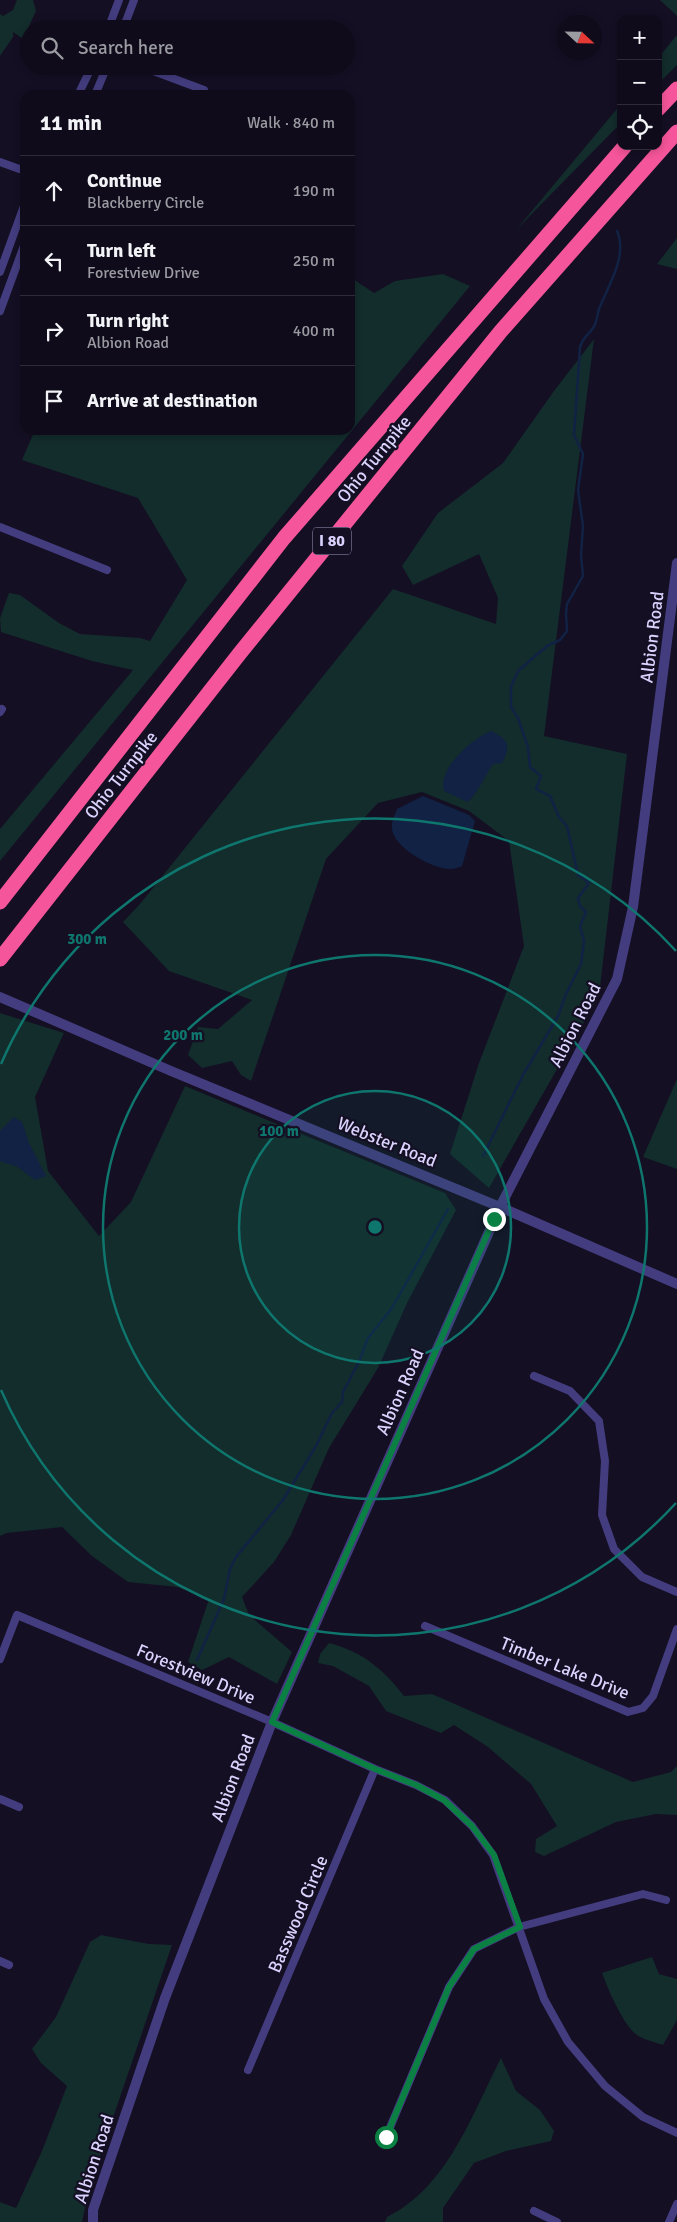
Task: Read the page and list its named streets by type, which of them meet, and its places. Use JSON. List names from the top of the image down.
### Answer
{
  "streets": {
    "highway": ["Ohio Turnpike", "I 80"],
    "street": [
      "Albion Road",
      "Webster Road",
      "Timber Lake Drive",
      "Forestview Drive",
      "Basswood Circle"
    ]
  },
  "crossings": [
    ["Albion Road", "Webster Road"],
    ["Albion Road", "Forestview Drive"],
    ["Forestview Drive", "Basswood Circle"]
  ],
  "north": "right",
  "page": {
    "map_buttons": ["+", "−"],
    "search": "Search here",
    "heading": ["11 min", "Walk · 840 m"],
    "list": [
      ["Continue", "Blackberry Circle", "190 m"],
      ["Turn left", "Forestview Drive", "250 m"],
      ["Turn right", "Albion Road", "400 m"],
      "Arrive at destination"
    ]
  },
  "rings": ["300 m", "200 m", "100 m"]
}
